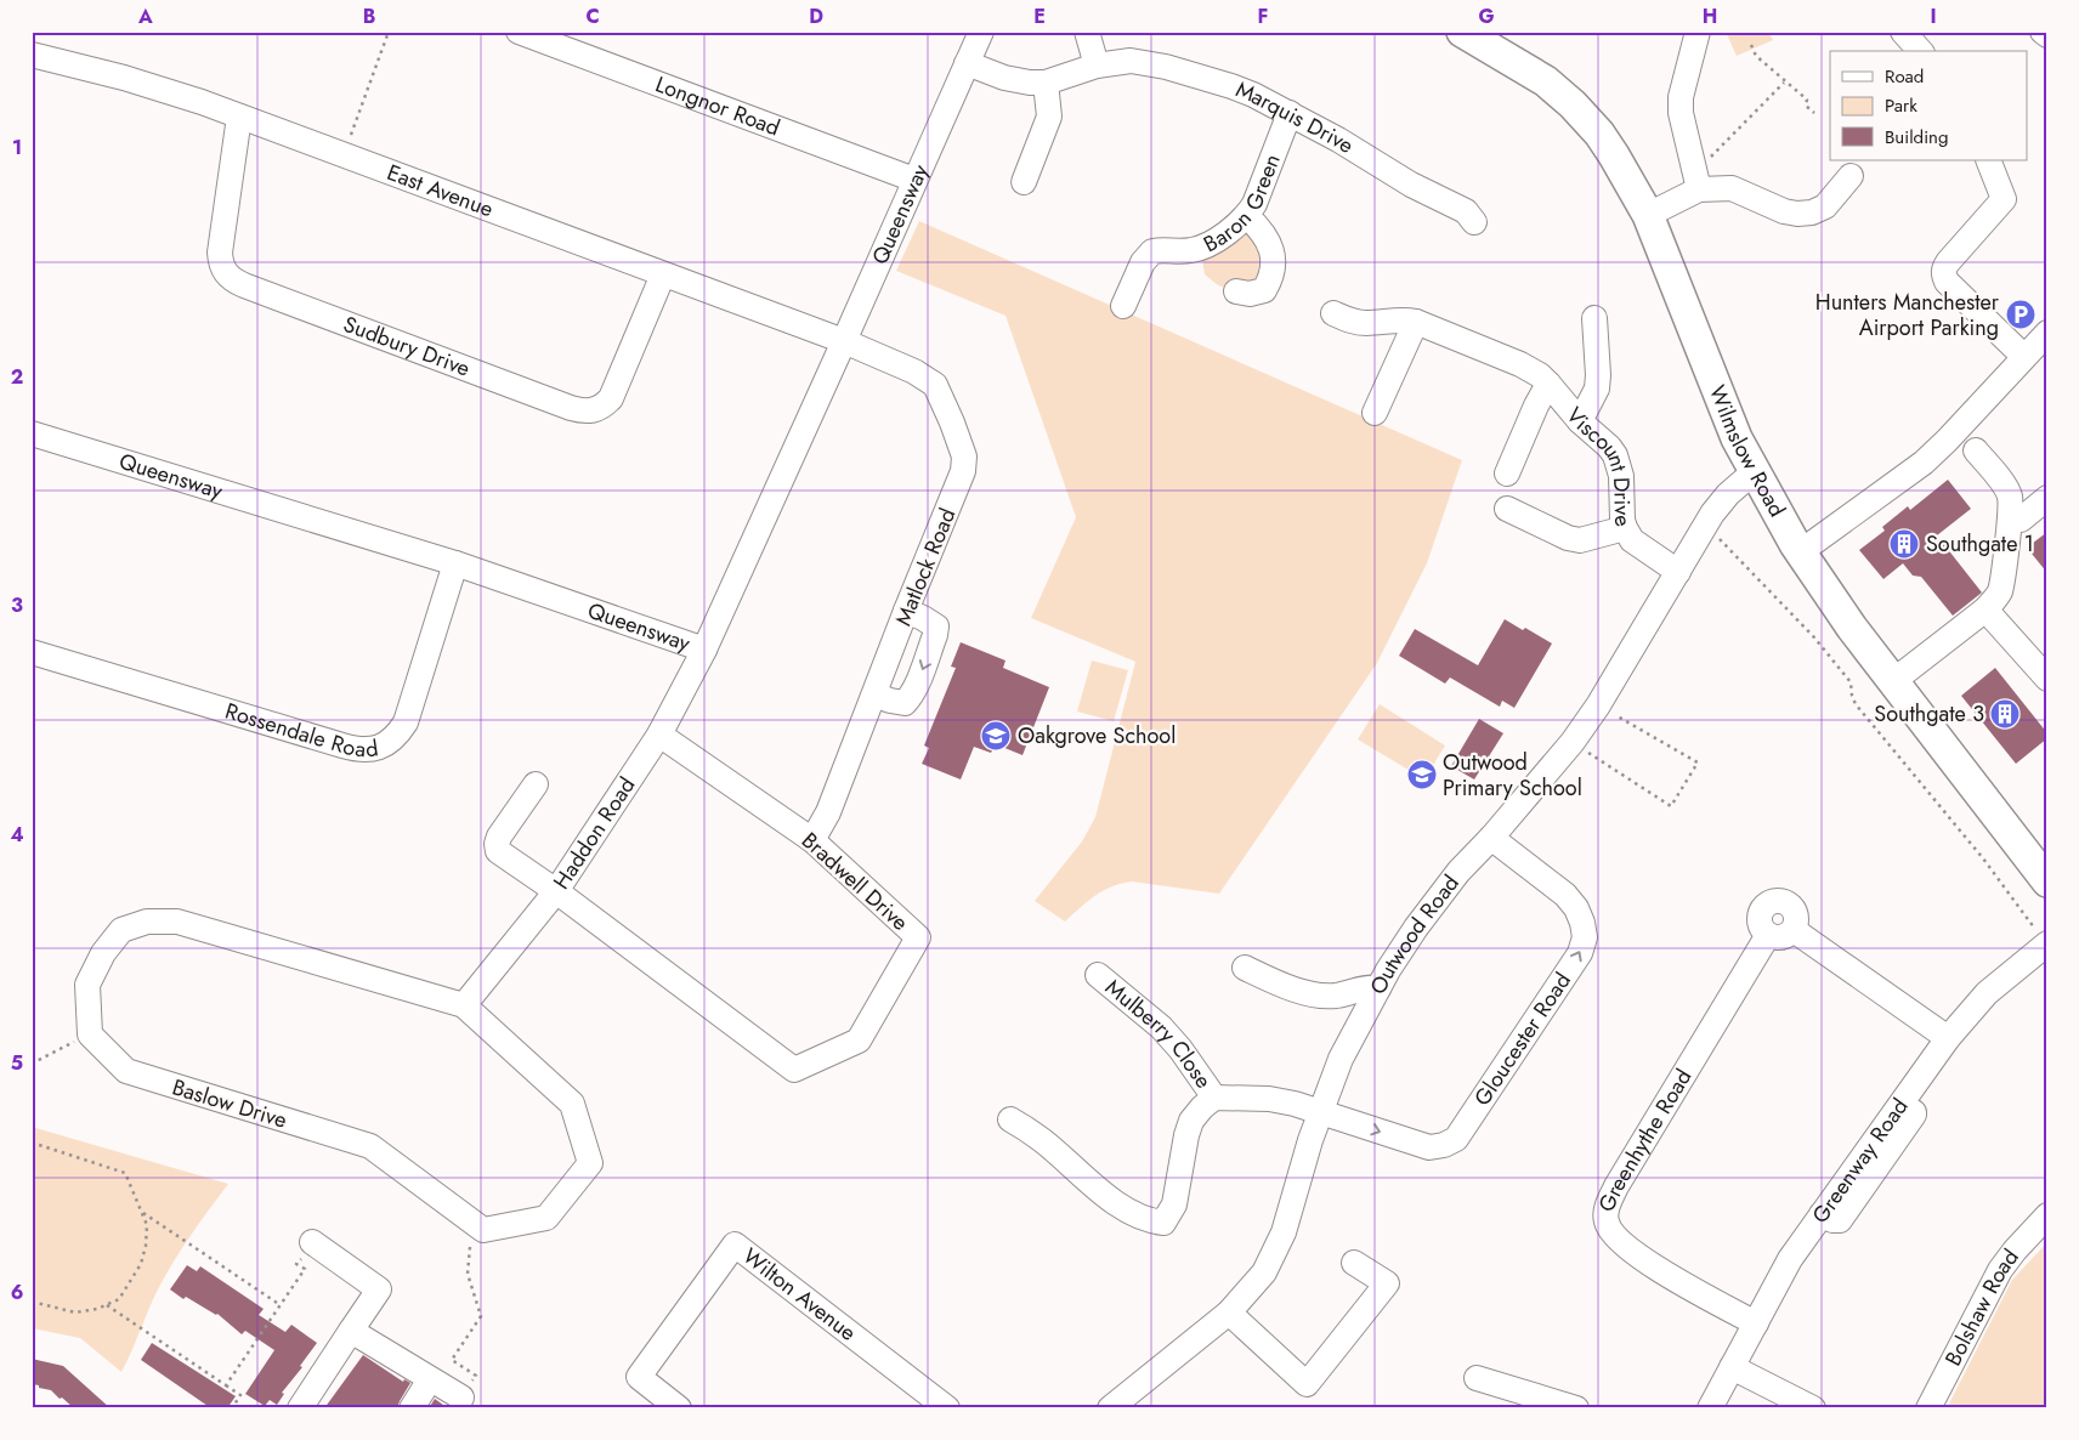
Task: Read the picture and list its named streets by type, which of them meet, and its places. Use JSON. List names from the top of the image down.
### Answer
{
  "streets": {
    "main road": ["Wilmslow Road"],
    "street": [
      "Longnor Road",
      "Marquis Drive",
      "East Avenue",
      "Baron Green",
      "Queensway",
      "Sudbury Drive",
      "Viscount Drive",
      "Matlock Road",
      "Rossendale Road",
      "Haddon Road",
      "Bradwell Drive",
      "Outwood Road",
      "Mulberry Close",
      "Gloucester Road",
      "Baslow Drive",
      "Greenhythe Road",
      "Greenway Road",
      "Wilton Avenue",
      "Bolshaw Road"
    ]
  },
  "crossings": [
    ["Longnor Road", "Queensway"],
    ["Marquis Drive", "Baron Green"],
    ["Marquis Drive", "Queensway"],
    ["East Avenue", "Queensway"],
    ["East Avenue", "Sudbury Drive"],
    ["East Avenue", "Matlock Road"],
    ["Queensway", "Matlock Road"],
    ["Queensway", "Rossendale Road"],
    ["Queensway", "Haddon Road"],
    ["Wilmslow Road", "Outwood Road"],
    ["Viscount Drive", "Outwood Road"],
    ["Matlock Road", "Bradwell Drive"],
    ["Haddon Road", "Bradwell Drive"],
    ["Haddon Road", "Baslow Drive"],
    ["Outwood Road", "Gloucester Road"],
    ["Mulberry Close", "Gloucester Road"],
    ["Greenhythe Road", "Greenway Road"]
  ],
  "places": {
    "parking": ["Hunters Manchester Airport Parking"],
    "building": ["Southgate 1", "Southgate 3"],
    "school or university": ["Oakgrove School", "Outwood Primary School"]
  },
  "legend": ["Road", "Park", "Building"],
  "grid": {
    "columns": [
      "A",
      "B",
      "C",
      "D",
      "E",
      "F",
      "G",
      "H",
      "I"
    ],
    "rows": [
      "1",
      "2",
      "3",
      "4",
      "5",
      "6"
    ]
  }
}
